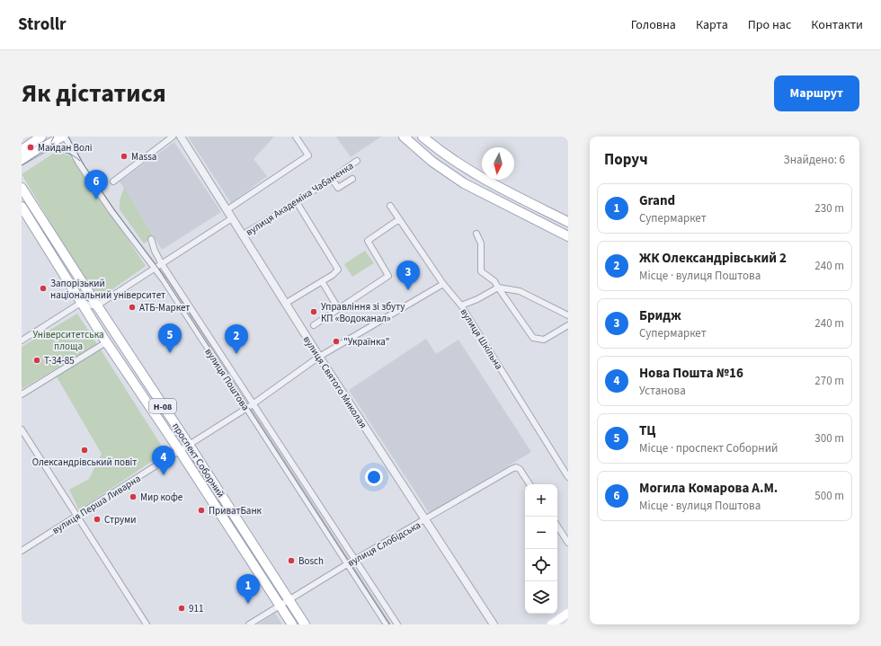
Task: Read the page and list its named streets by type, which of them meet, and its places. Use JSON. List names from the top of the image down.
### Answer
{
  "streets": {
    "main road": ["Н-08", "проспект Соборний"],
    "street": [
      "вулиця Академіка Чабаненка",
      "вулиця Шкільна",
      "вулиця Поштова",
      "вулиця Святого Миколая",
      "вулиця Перша Ливарна",
      "вулиця Слобідська"
    ]
  },
  "crossings": [
    ["вулиця Академіка Чабаненка", "вулиця Поштова"],
    ["вулиця Академіка Чабаненка", "вулиця Святого Миколая"],
    ["вулиця Академіка Чабаненка", "проспект Соборний"],
    ["вулиця Шкільна", "вулиця Перша Ливарна"],
    ["вулиця Поштова", "вулиця Перша Ливарна"],
    ["вулиця Поштова", "вулиця Слобідська"],
    ["вулиця Святого Миколая", "вулиця Перша Ливарна"],
    ["вулиця Святого Миколая", "вулиця Слобідська"],
    ["проспект Соборний", "вулиця Перша Ливарна"],
    ["проспект Соборний", "вулиця Слобідська"]
  ],
  "parks": ["Університетська площа"],
  "places": [
    "Майдан Волі",
    "Massa",
    "Запорізький національний університет",
    "АТБ-Маркет",
    "Управлiння зi збуту КП «Водоканал»",
    "\"Українка\"",
    "Т-34-85",
    "Олександрівський повіт",
    "Мир кофе",
    "ПриватБанк",
    "Струми",
    "Bosch",
    "911"
  ],
  "north": "bottom",
  "page": {
    "header": "Strollr",
    "nav": [
      "Головна",
      "Карта",
      "Про нас",
      "Контакти"
    ],
    "title": "Як дістатися",
    "buttons": "Маршрут",
    "heading": ["Поруч", "Знайдено: 6"],
    "pins": [
      "6",
      "3",
      "5",
      "2",
      "4",
      "1"
    ],
    "list": [
      {
        "mark": "1",
        "name": "Grand",
        "note": "Супермаркет",
        "value": "230 m"
      },
      {
        "mark": "2",
        "name": "ЖК Олександрівський 2",
        "note": "Місце · вулиця Поштова",
        "value": "240 m"
      },
      {
        "mark": "3",
        "name": "Бридж",
        "note": "Супермаркет",
        "value": "240 m"
      },
      {
        "mark": "4",
        "name": "Нова Пошта №16",
        "note": "Установа",
        "value": "270 m"
      },
      {
        "mark": "5",
        "name": "ТЦ",
        "note": "Місце · проспект Соборний",
        "value": "300 m"
      },
      {
        "mark": "6",
        "name": "Могила Комарова А.М.",
        "note": "Місце · вулиця Поштова",
        "value": "500 m"
      }
    ],
    "map_buttons": ["+", "−"]
  }
}
